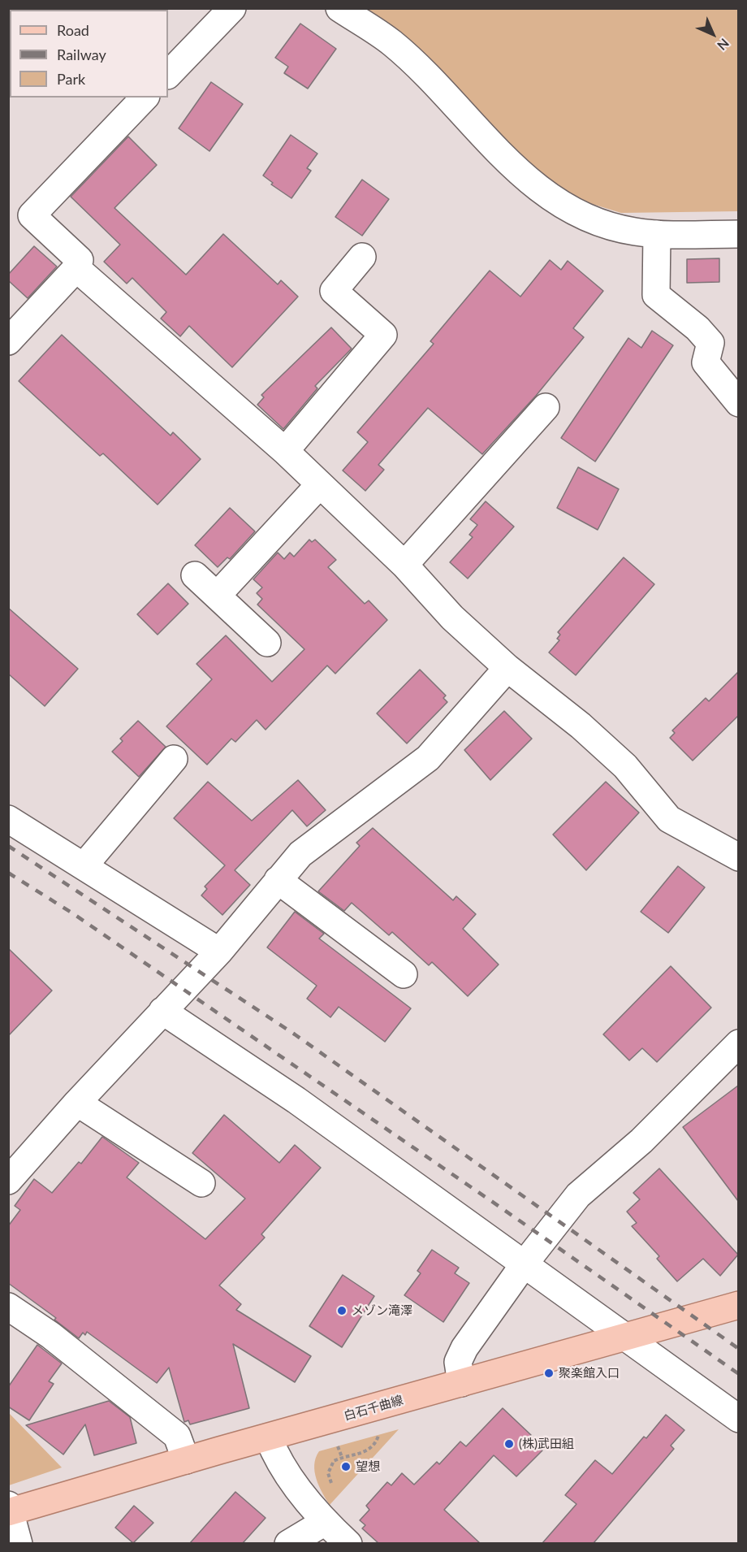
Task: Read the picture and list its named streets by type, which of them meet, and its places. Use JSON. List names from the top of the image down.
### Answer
{
  "streets": {
    "main road": ["白石千曲線"]
  },
  "places": [
    "メゾン滝澤",
    "聚楽館入口",
    "(株)武田組",
    "望想"
  ],
  "legend": ["Road", "Railway", "Park"],
  "north": "bottom right"
}
